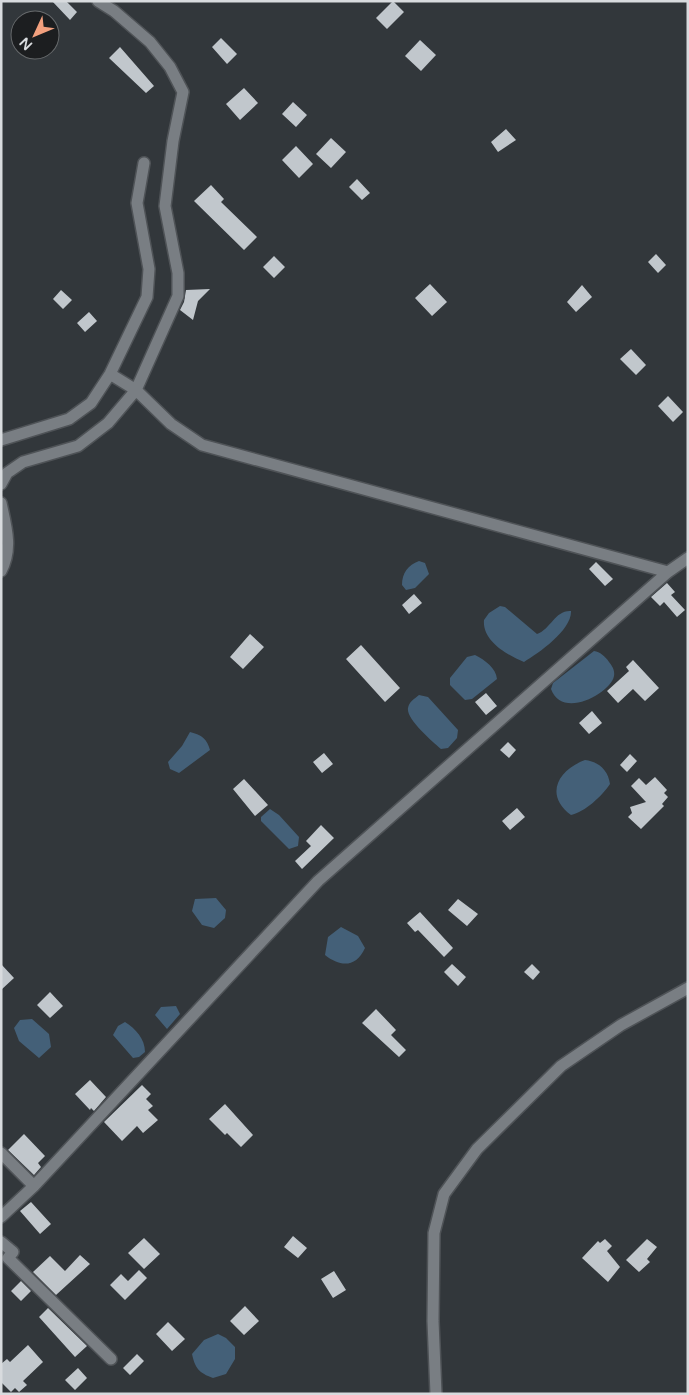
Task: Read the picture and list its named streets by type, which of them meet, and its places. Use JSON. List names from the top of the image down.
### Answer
{
  "north": "bottom left"
}
